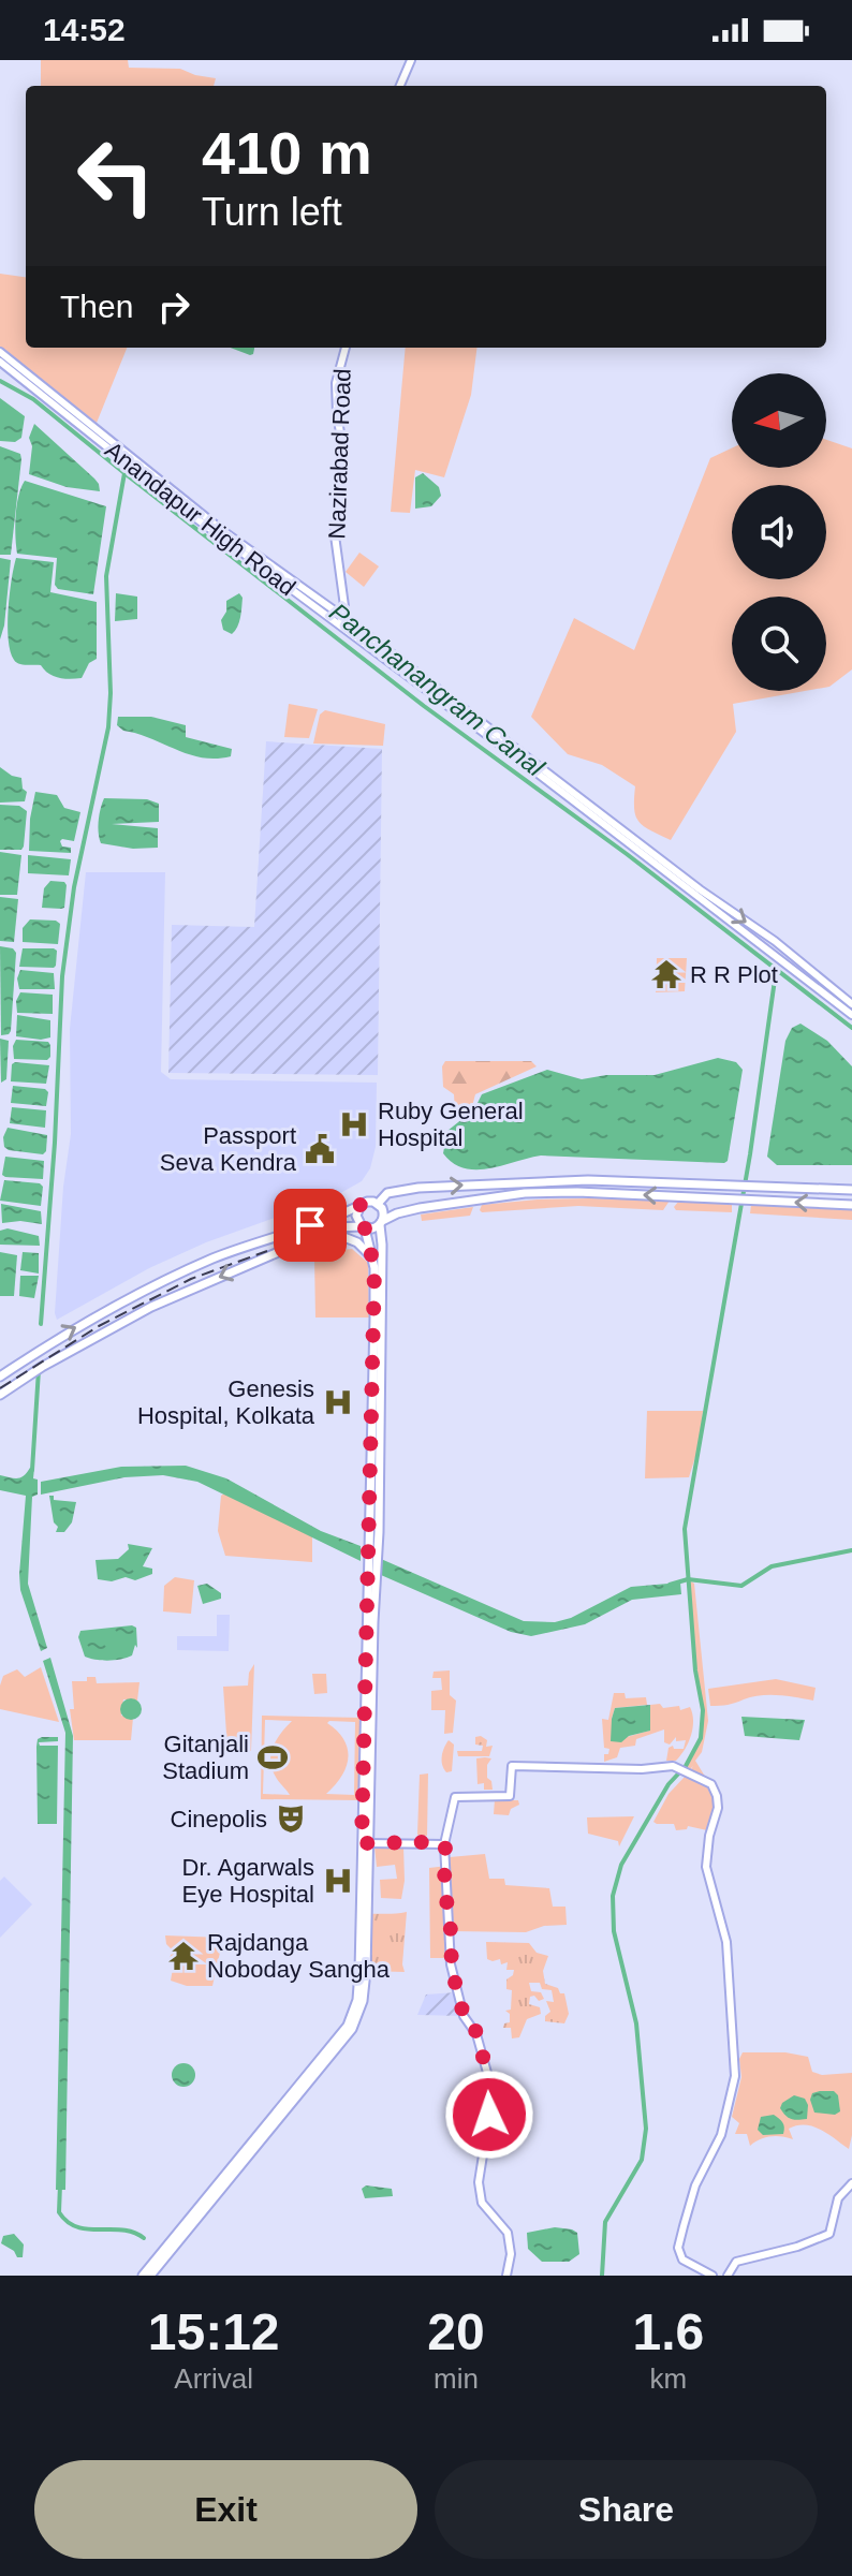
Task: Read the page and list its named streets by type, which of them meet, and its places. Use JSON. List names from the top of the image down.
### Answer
{
  "streets": {
    "main road": ["Nazirabad Road", "Anandapur High Road"]
  },
  "crossings": [
    ["Nazirabad Road", "Anandapur High Road"]
  ],
  "water": ["Panchanangram Canal"],
  "places": {
    "temple": ["R R Plot", "Rajdanga Noboday Sangha"],
    "hospital": ["Ruby General Hospital", "Genesis Hospital, Kolkata", "Dr. Agarwals Eye Hospital"],
    "public building": ["Passport Seva Kendra"],
    "sports": ["Gitanjali Stadium"],
    "theatre": ["Cinepolis"]
  },
  "north": "left",
  "page": {
    "status": "14:52",
    "turn": ["410 m", "Turn left"],
    "then": "Then",
    "eta": [
      "15:12",
      "Arrival",
      "20",
      "min",
      "1.6",
      "km"
    ],
    "buttons": ["Exit", "Share"]
  }
}
